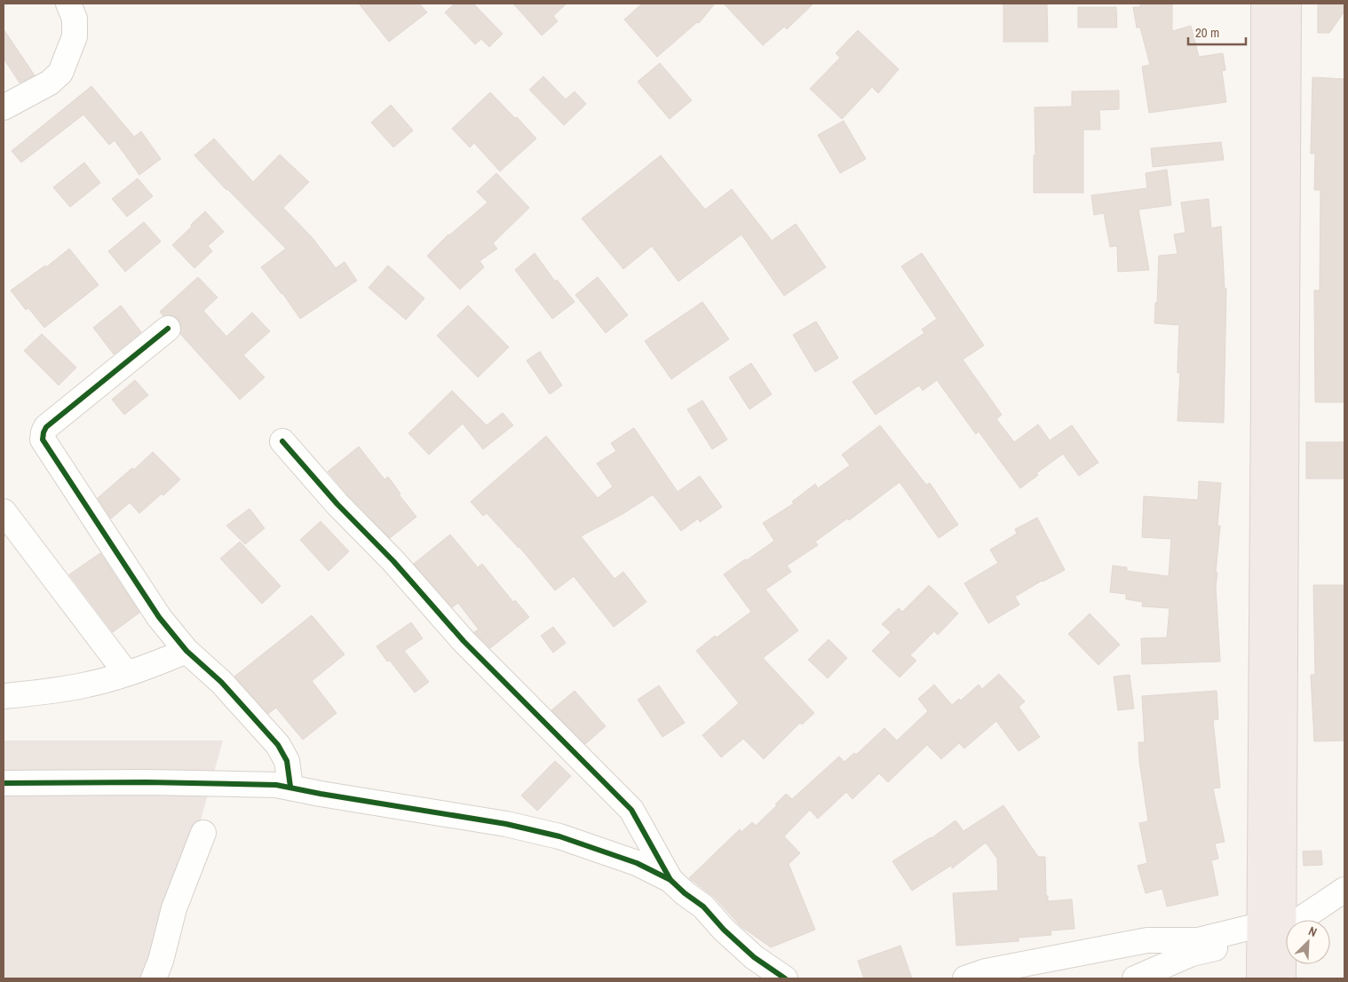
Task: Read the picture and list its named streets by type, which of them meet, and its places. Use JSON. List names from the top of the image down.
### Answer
{
  "scale_bar": "20 m",
  "north": "top right"
}
